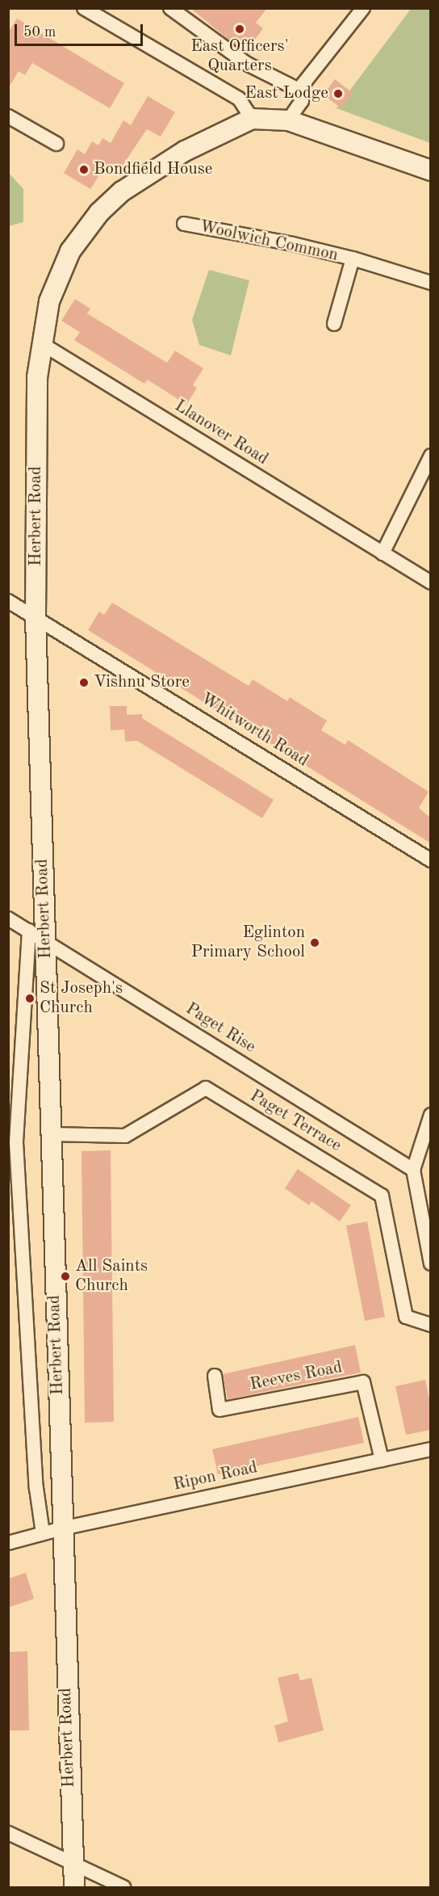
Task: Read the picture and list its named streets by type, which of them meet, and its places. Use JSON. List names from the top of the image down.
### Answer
{
  "streets": {
    "street": [
      "Woolwich Common",
      "Llanover Road",
      "Herbert Road",
      "Whitworth Road",
      "Paget Rise",
      "Paget Terrace",
      "Reeves Road",
      "Ripon Road"
    ]
  },
  "crossings": [
    ["Llanover Road", "Herbert Road"],
    ["Herbert Road", "Whitworth Road"],
    ["Herbert Road", "Paget Rise"],
    ["Herbert Road", "Paget Terrace"],
    ["Herbert Road", "Ripon Road"],
    ["Reeves Road", "Ripon Road"]
  ],
  "places": [
    "East Officers' Quarters",
    "East Lodge",
    "Bondfield House",
    "Vishnu Store",
    "Eglinton Primary School",
    "St Joseph's Church",
    "All Saints Church"
  ],
  "scale_bar": "50 m"
}
